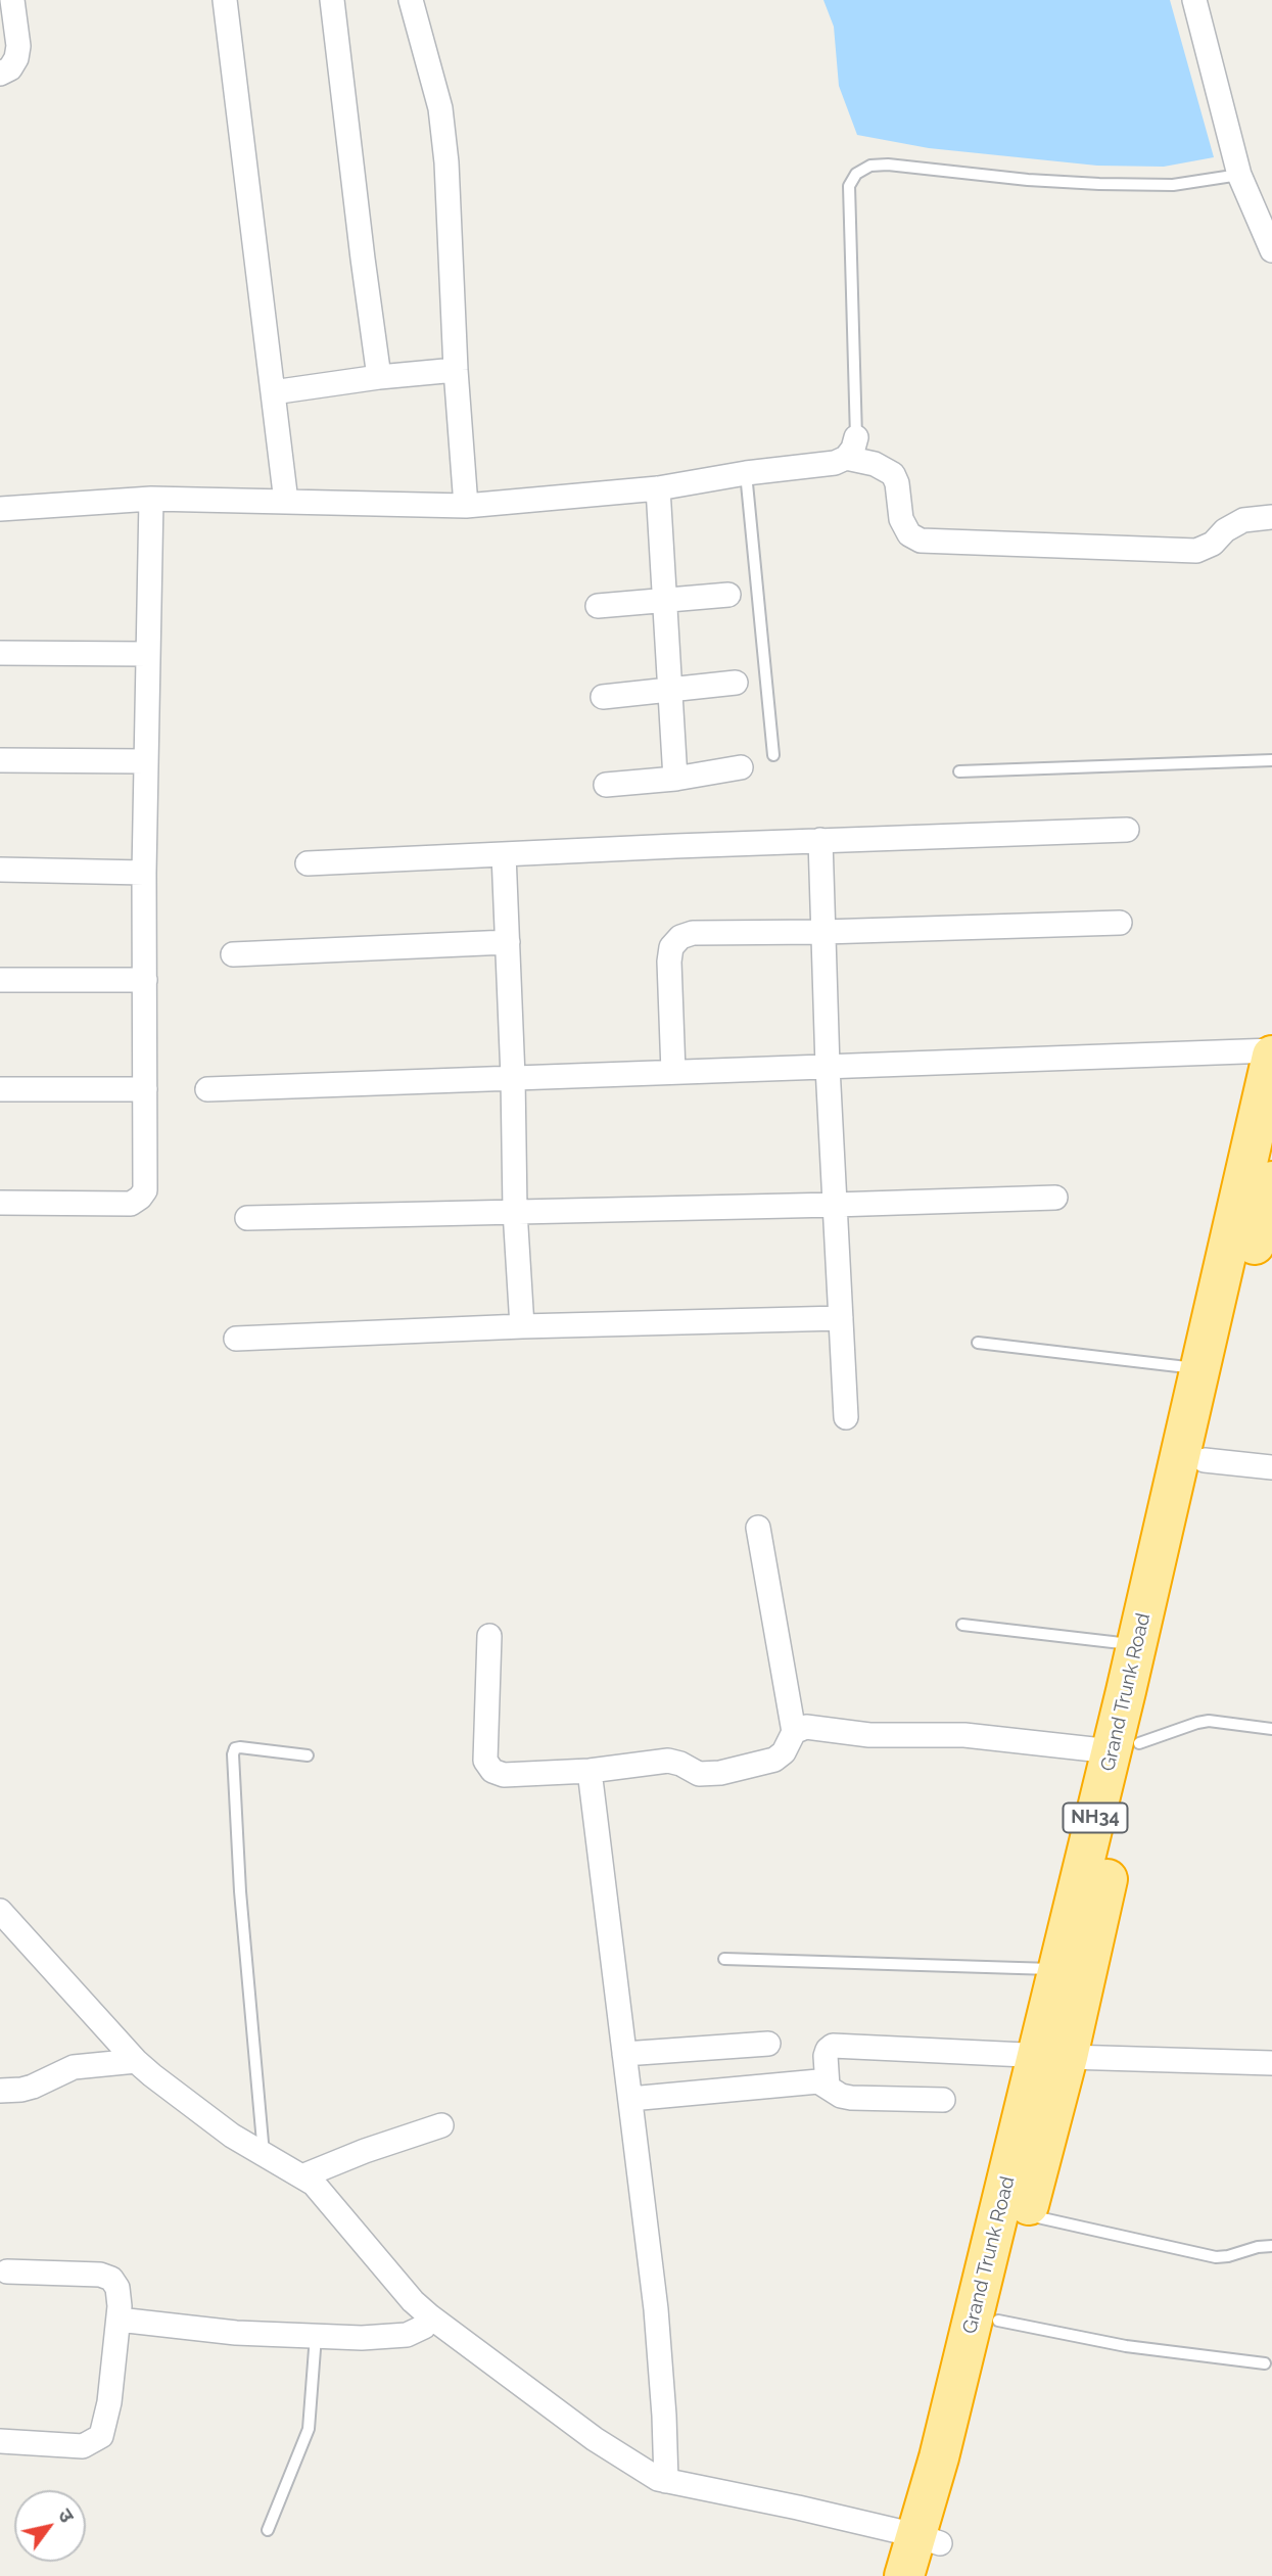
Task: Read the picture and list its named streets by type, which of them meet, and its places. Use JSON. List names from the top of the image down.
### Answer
{
  "streets": {
    "highway": ["Grand Trunk Road", "NH34"]
  },
  "north": "top right"
}
